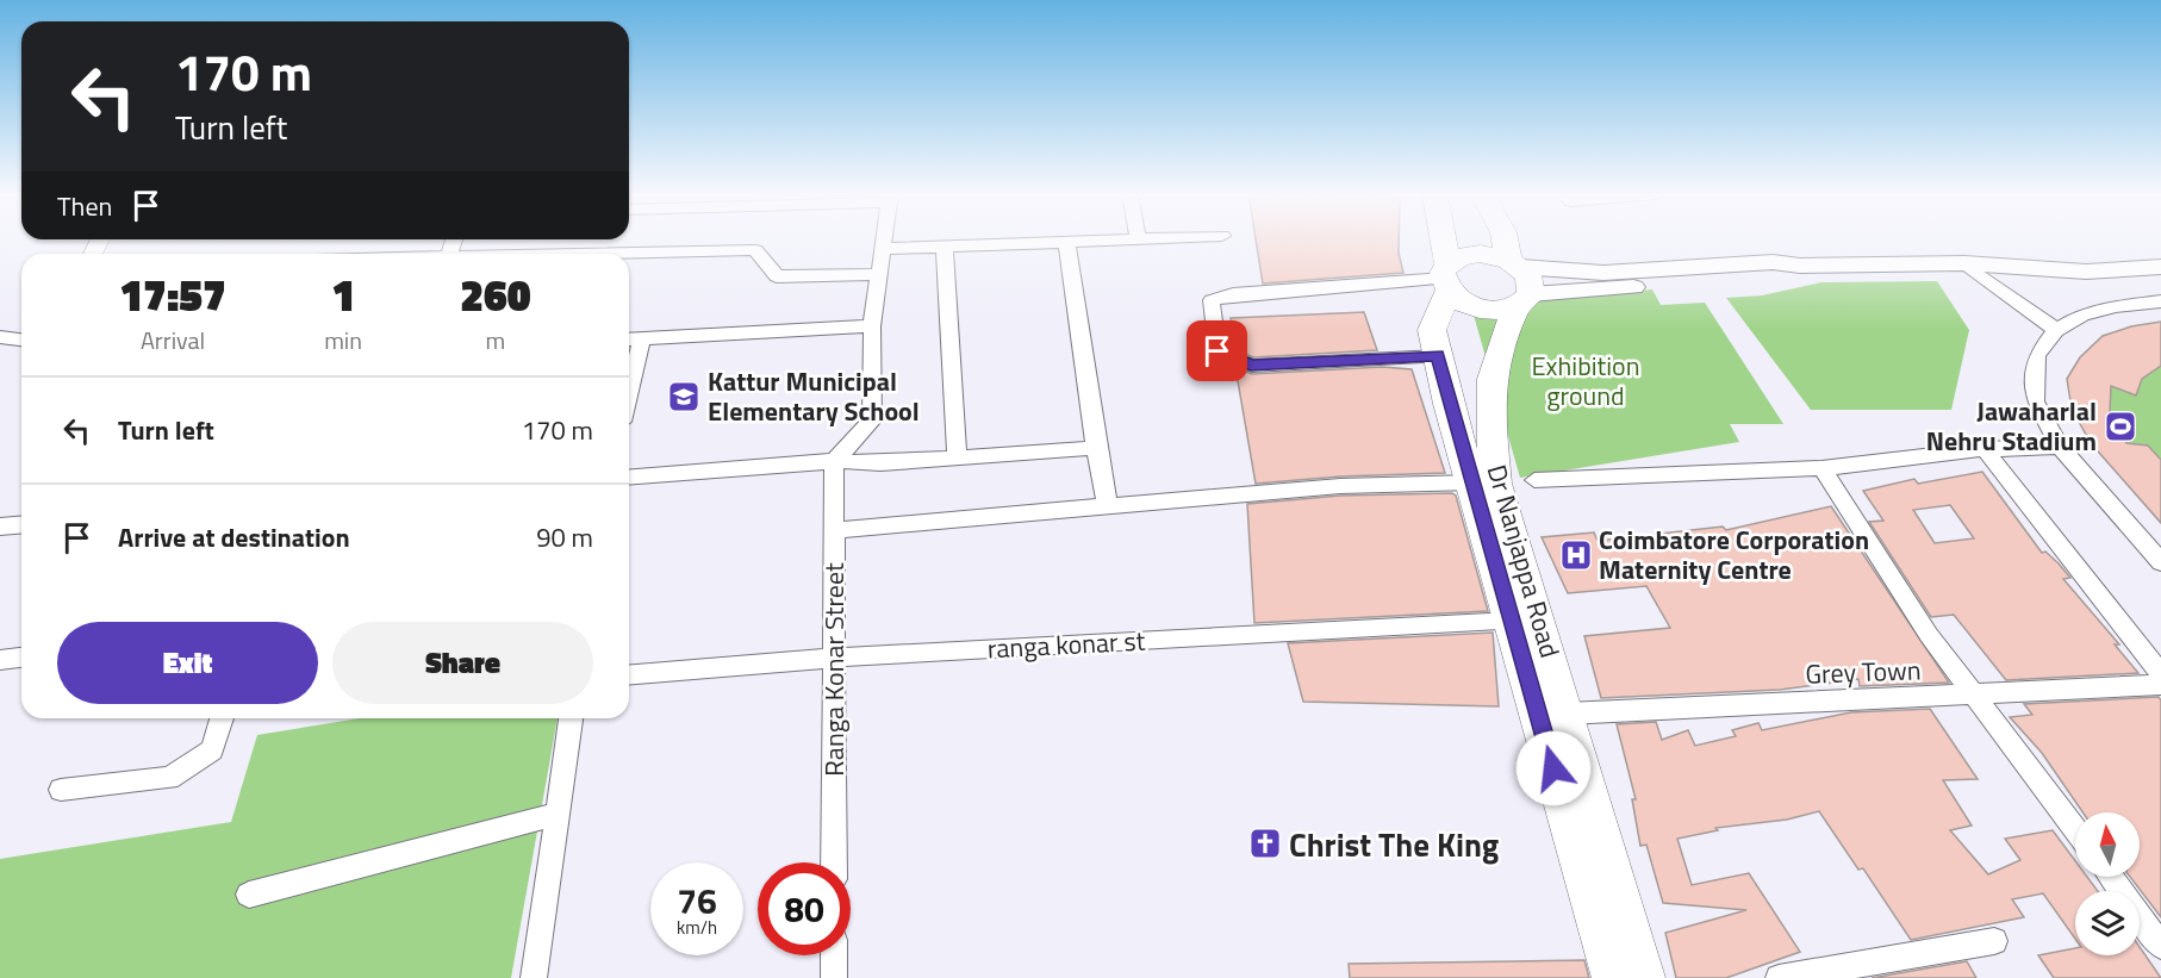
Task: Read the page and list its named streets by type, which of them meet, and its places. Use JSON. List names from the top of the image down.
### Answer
{
  "streets": {
    "highway": ["Dr Nanjappa Road"],
    "street": ["ranga konar st", "Ranga Konar Street", "Grey Town"]
  },
  "crossings": [
    ["Dr Nanjappa Road", "ranga konar st"],
    ["Dr Nanjappa Road", "Grey Town"],
    ["ranga konar st", "Ranga Konar Street"]
  ],
  "parks": ["Exhibition ground"],
  "places": {
    "school or university": ["Kattur Municipal Elementary School"],
    "sports": ["Jawaharlal Nehru Stadium"],
    "hospital": ["Coimbatore Corporation Maternity Centre"],
    "church": ["Christ The King"]
  },
  "north": "top",
  "page": {
    "turn": ["170 m", "Turn left"],
    "then": "Then",
    "eta": [
      "17:57",
      "Arrival",
      "1",
      "min",
      "260",
      "m"
    ],
    "list": [
      {
        "name": "Turn left",
        "value": "170 m"
      },
      {
        "name": "Arrive at destination",
        "value": "90 m"
      }
    ],
    "buttons": ["Exit", "Share"],
    "speed": "76 km/h",
    "limit": "80"
  }
}
